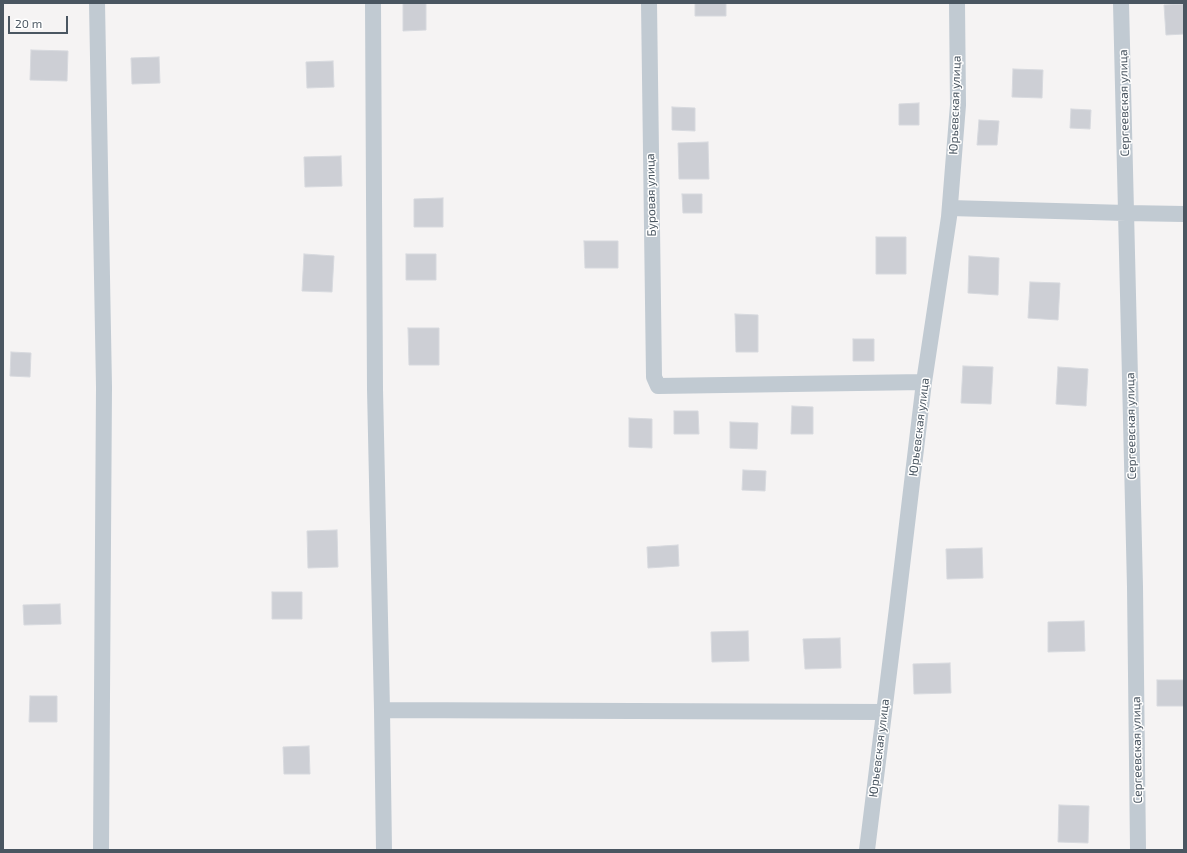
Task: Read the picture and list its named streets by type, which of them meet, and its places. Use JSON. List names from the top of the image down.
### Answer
{
  "streets": {
    "street": ["Сергеевская улица", "Юрьевская улица", "Буровая улица"]
  },
  "crossings": [
    ["Юрьевская улица", "Буровая улица"]
  ],
  "scale_bar": "20 m"
}
